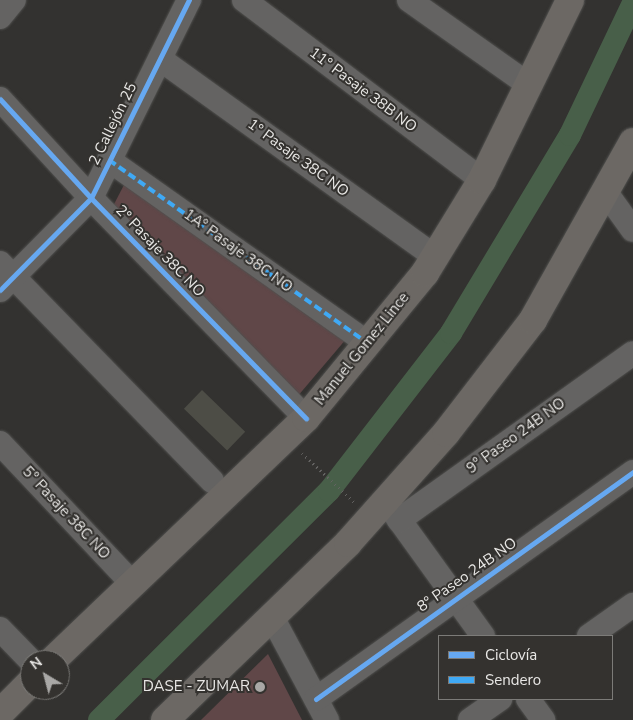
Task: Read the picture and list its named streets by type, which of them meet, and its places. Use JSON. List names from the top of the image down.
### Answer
{
  "streets": {
    "main road": ["Manuel Gomez Lince"],
    "street": [
      "11° Pasaje 38B NO",
      "2 Callejón 25",
      "1° Pasaje 38C NO",
      "2° Pasaje 38C NO",
      "1A° Pasaje 38C NO",
      "9° Paseo 24B NO",
      "5° Pasaje 38C NO",
      "8° Paseo 24B NO"
    ]
  },
  "crossings": [
    ["11° Pasaje 38B NO", "Manuel Gomez Lince"],
    ["2 Callejón 25", "1° Pasaje 38C NO"],
    ["2 Callejón 25", "2° Pasaje 38C NO"],
    ["2 Callejón 25", "1A° Pasaje 38C NO"],
    ["1° Pasaje 38C NO", "Manuel Gomez Lince"],
    ["2° Pasaje 38C NO", "Manuel Gomez Lince"],
    ["1A° Pasaje 38C NO", "Manuel Gomez Lince"],
    ["Manuel Gomez Lince", "5° Pasaje 38C NO"]
  ],
  "places": ["DASE - ZUMAR"],
  "legend": ["Ciclovía", "Sendero"],
  "north": "top left"
}
